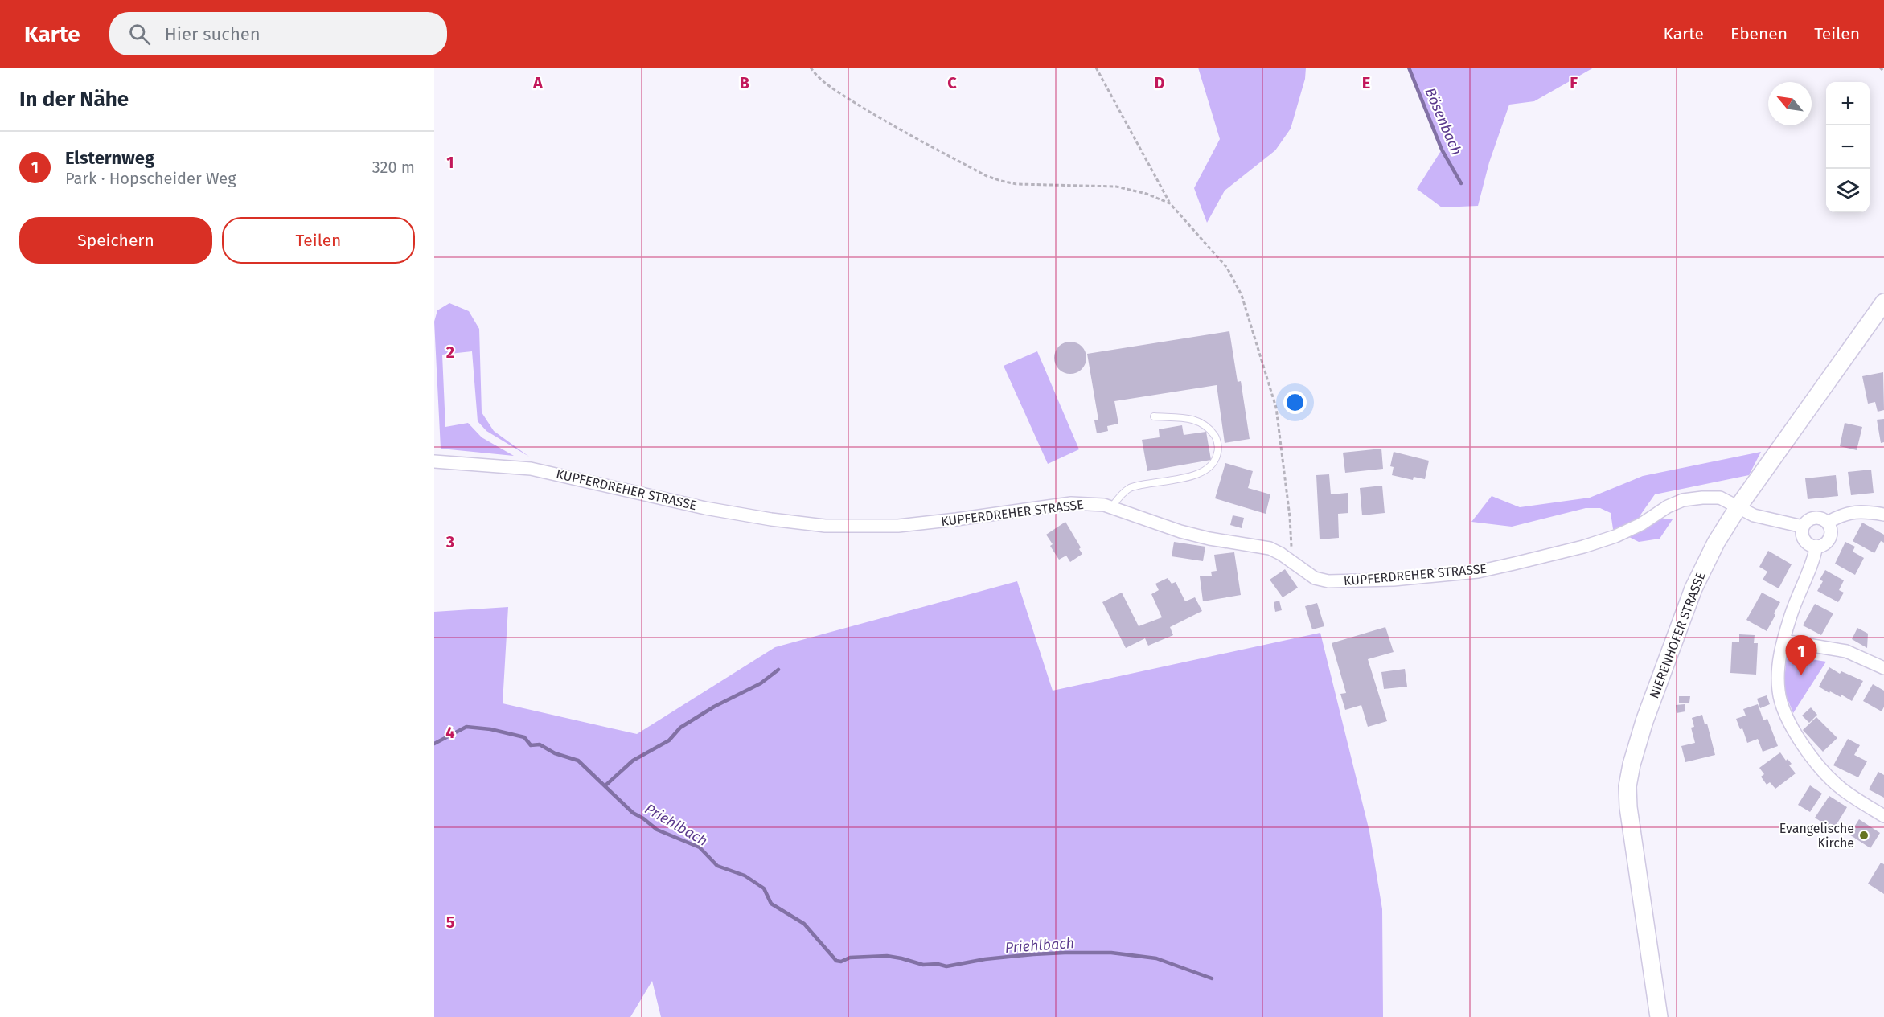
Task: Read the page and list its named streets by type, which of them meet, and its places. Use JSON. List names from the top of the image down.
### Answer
{
  "streets": {
    "street": ["KUPFERDREHER STRASSE", "NIERENHOFER STRASSE"]
  },
  "crossings": [
    ["KUPFERDREHER STRASSE", "NIERENHOFER STRASSE"]
  ],
  "water": ["Bösenbach", "Priehlbach"],
  "places": ["Evangelische Kirche"],
  "north": "top left",
  "page": {
    "header": "Karte",
    "search": "Hier suchen",
    "nav": ["Karte", "Ebenen", "Teilen"],
    "heading": "In der Nähe",
    "map_buttons": ["+", "−"],
    "list": [
      {
        "mark": "1",
        "name": "Elsternweg",
        "note": "Park · Hopscheider Weg",
        "value": "320 m"
      }
    ],
    "buttons": ["Speichern", "Teilen"],
    "pins": "1"
  },
  "grid": {
    "columns": [
      "A",
      "B",
      "C",
      "D",
      "E",
      "F"
    ],
    "rows": [
      "1",
      "2",
      "3",
      "4",
      "5"
    ]
  }
}
